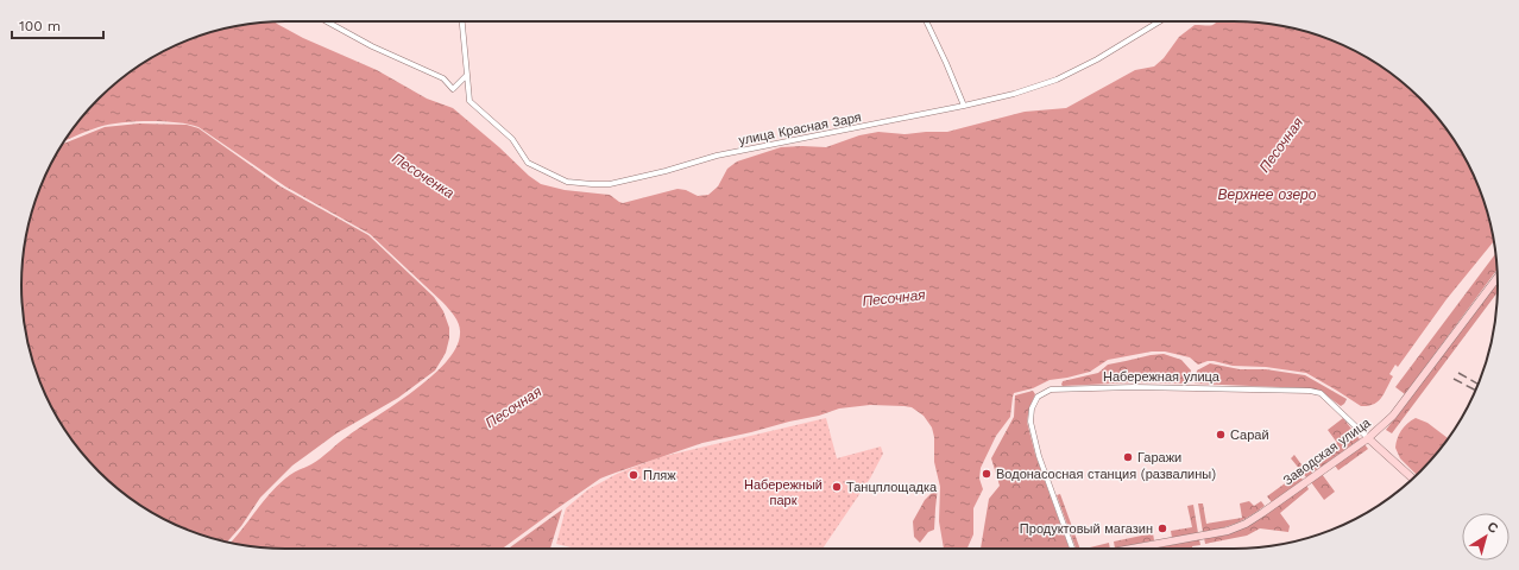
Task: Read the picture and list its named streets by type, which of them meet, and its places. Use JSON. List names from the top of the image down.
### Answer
{
  "streets": {
    "main road": ["Набережная улица", "Заводская улица"],
    "street": ["улица Красная Заря"]
  },
  "crossings": [
    ["Набережная улица", "Заводская улица"]
  ],
  "water": ["Песочная", "Песоченка", "Верхнее озеро"],
  "parks": ["Набережный парк"],
  "places": [
    "Сарай",
    "Гаражи",
    "Водонасосная станция (развалины)",
    "Пляж",
    "Танцплощадка",
    "Продуктовый магазин"
  ],
  "scale_bar": "100 m",
  "north": "top right"
}
